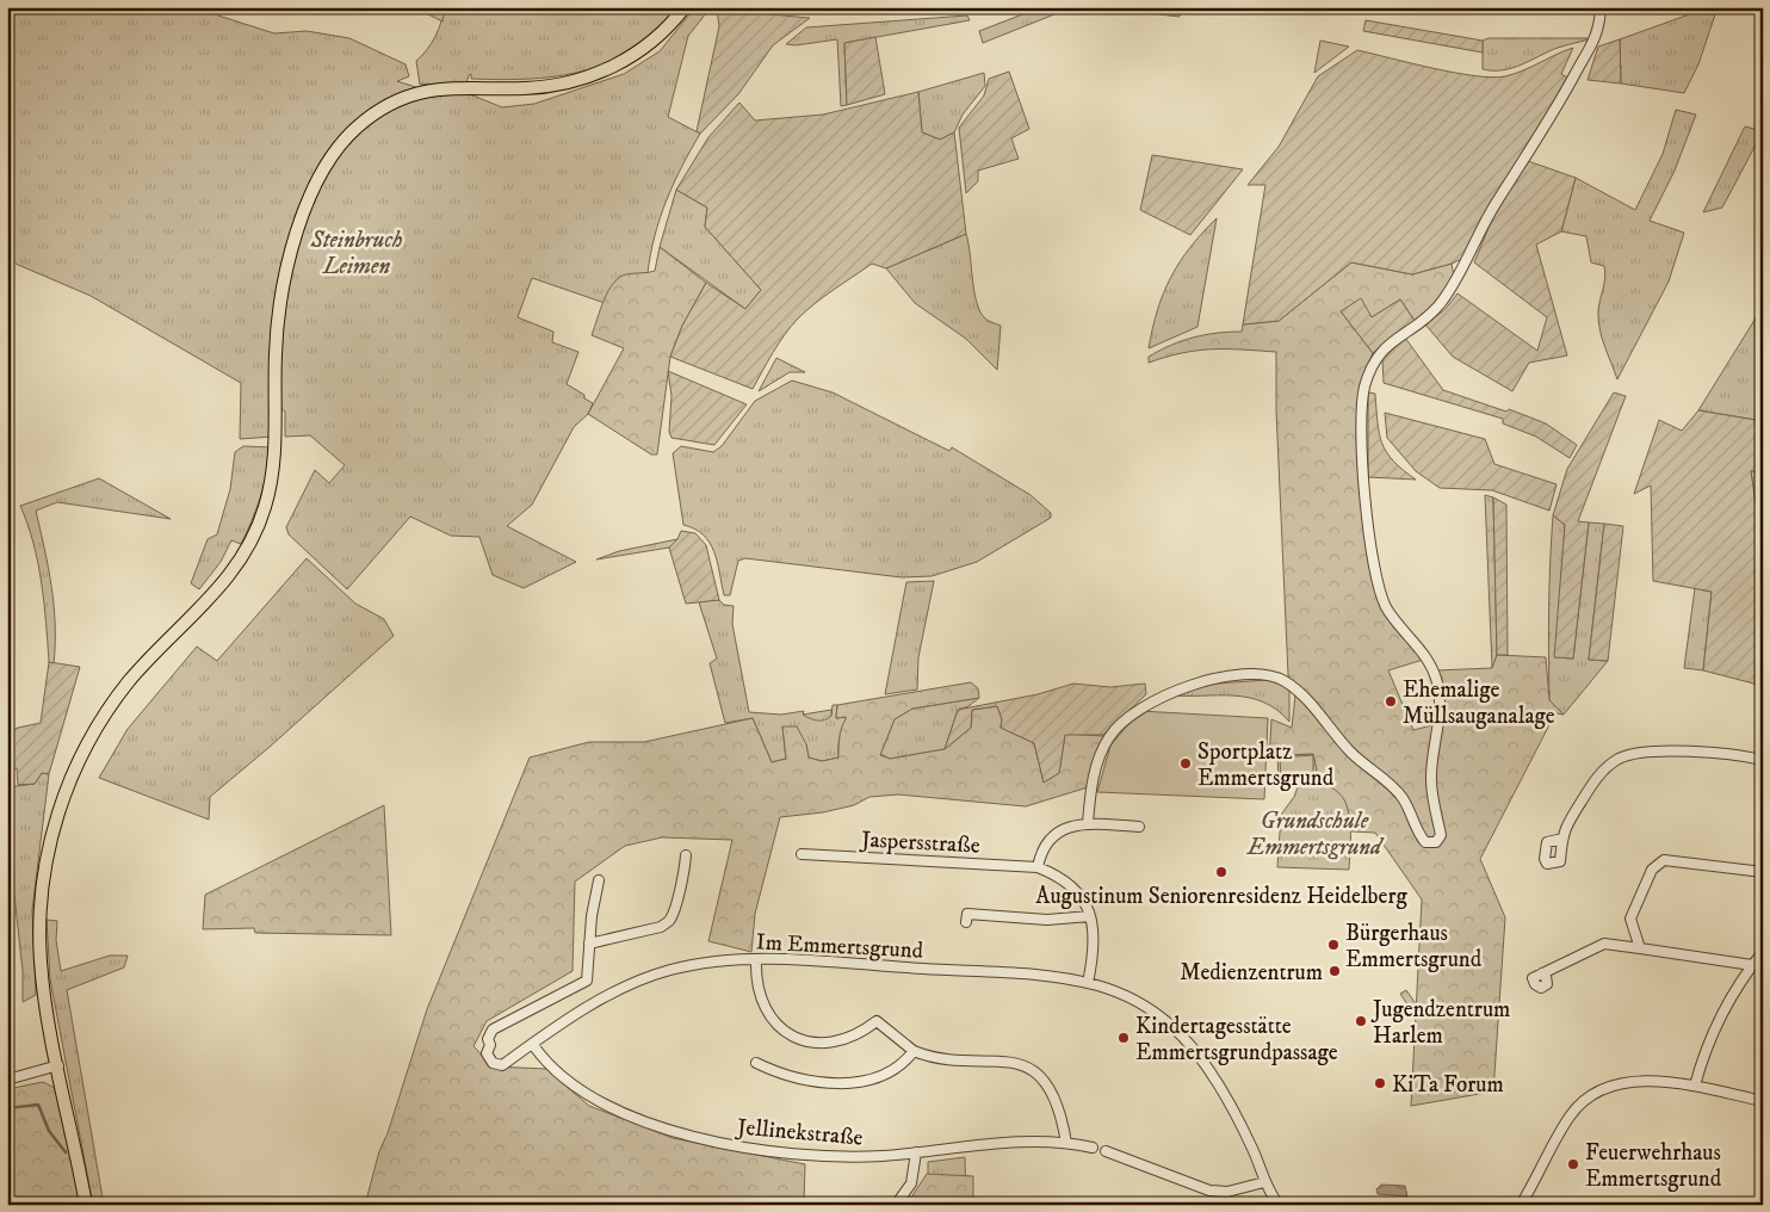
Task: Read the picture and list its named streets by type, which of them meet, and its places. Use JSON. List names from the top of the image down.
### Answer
{
  "streets": {
    "street": ["Jaspersstraße", "Im Emmertsgrund", "Jellinekstraße"]
  },
  "crossings": [
    ["Jaspersstraße", "Im Emmertsgrund"],
    ["Im Emmertsgrund", "Jellinekstraße"]
  ],
  "parks": ["Steinbruch Leimen", "Grundschule Emmertsgrund"],
  "places": [
    "Ehemalige Müllsauganalage",
    "Sportplatz Emmertsgrund",
    "Augustinum Seniorenresidenz Heidelberg",
    "Bürgerhaus Emmertsgrund",
    "Medienzentrum",
    "Jugendzentrum Harlem",
    "Kindertagesstätte Emmertsgrundpassage",
    "KiTa Forum",
    "Feuerwehrhaus Emmertsgrund"
  ]
}
